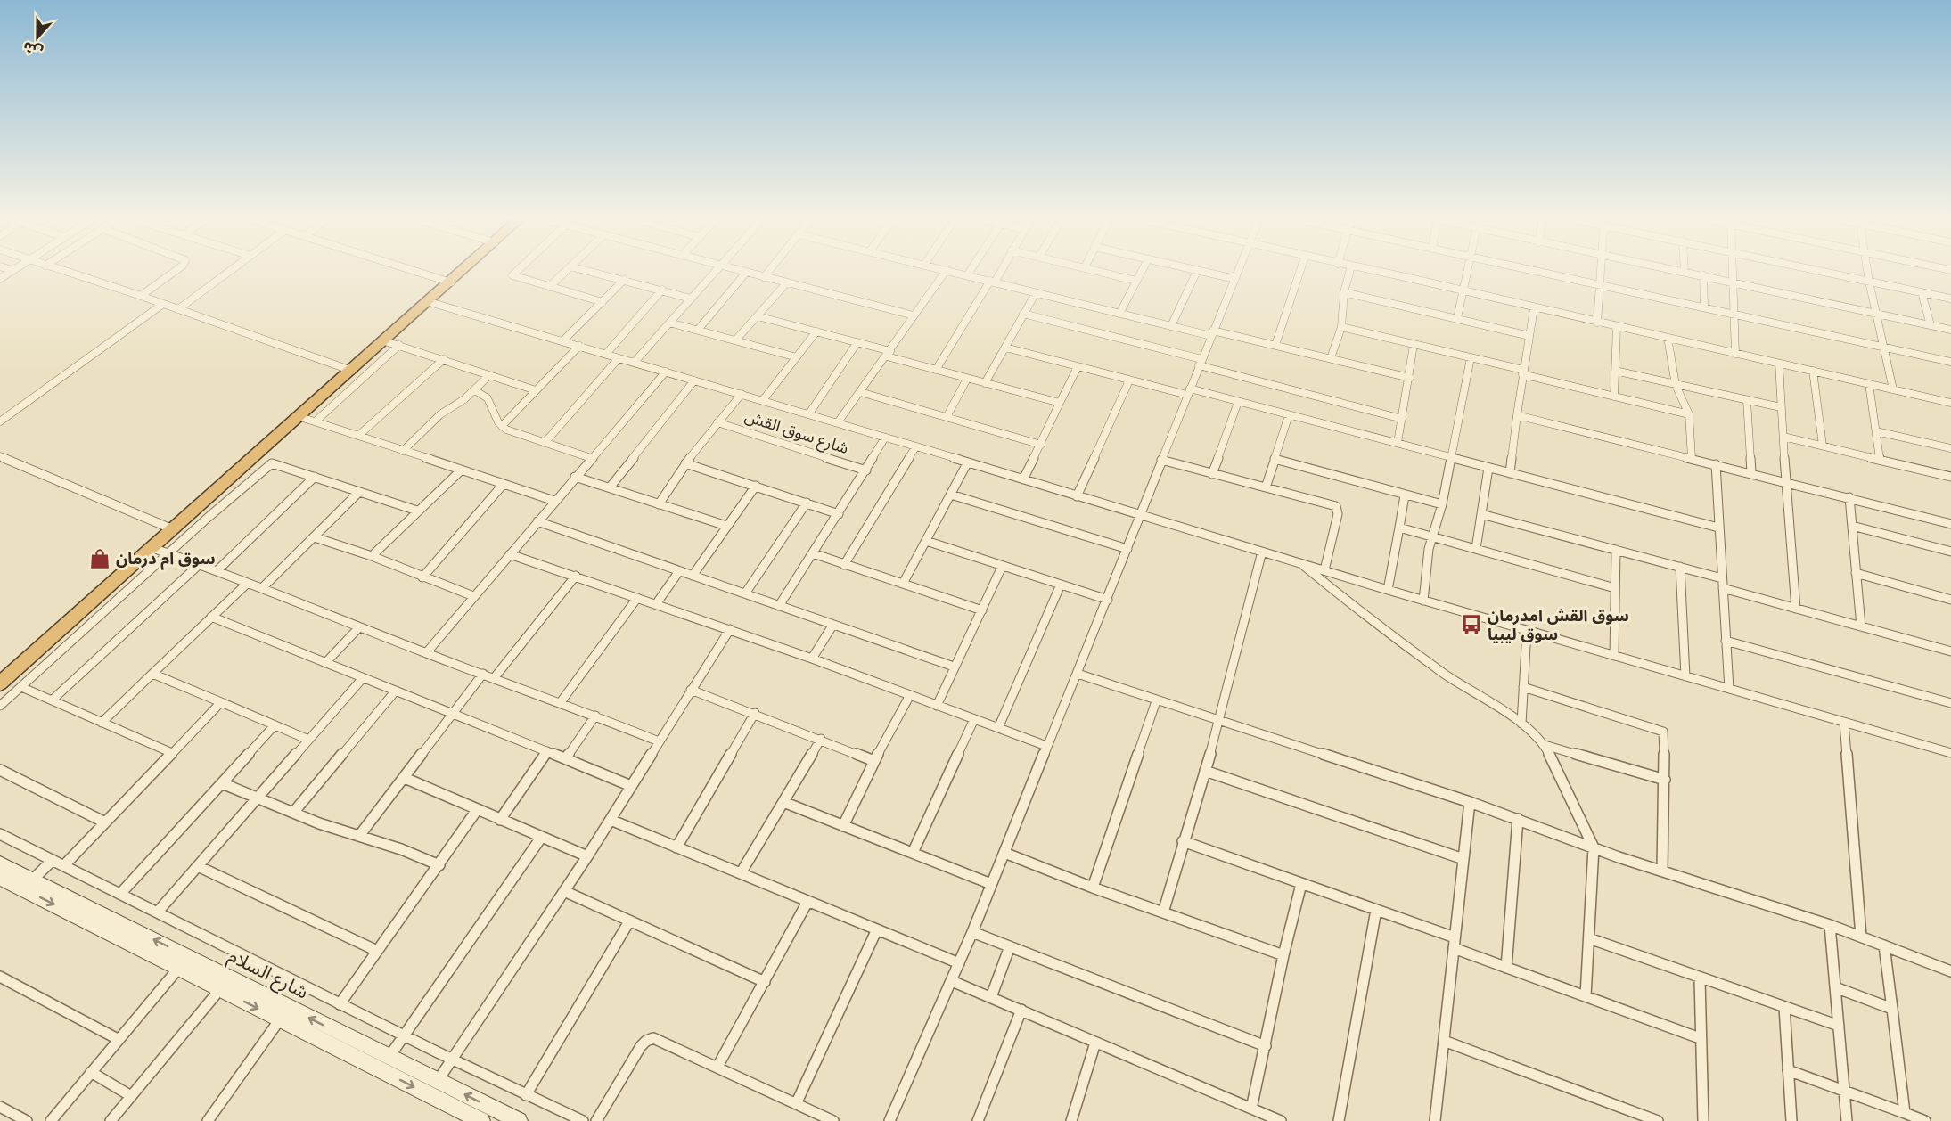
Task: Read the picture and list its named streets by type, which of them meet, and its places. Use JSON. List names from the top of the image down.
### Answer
{
  "streets": {
    "main road": ["شارع السلام"],
    "street": ["شارع سوق القش"]
  },
  "places": {
    "shop": ["سوق ام درمان"],
    "bus stop": ["سوق القش امدرمان سوق ليبيا"]
  },
  "north": "bottom"
}
